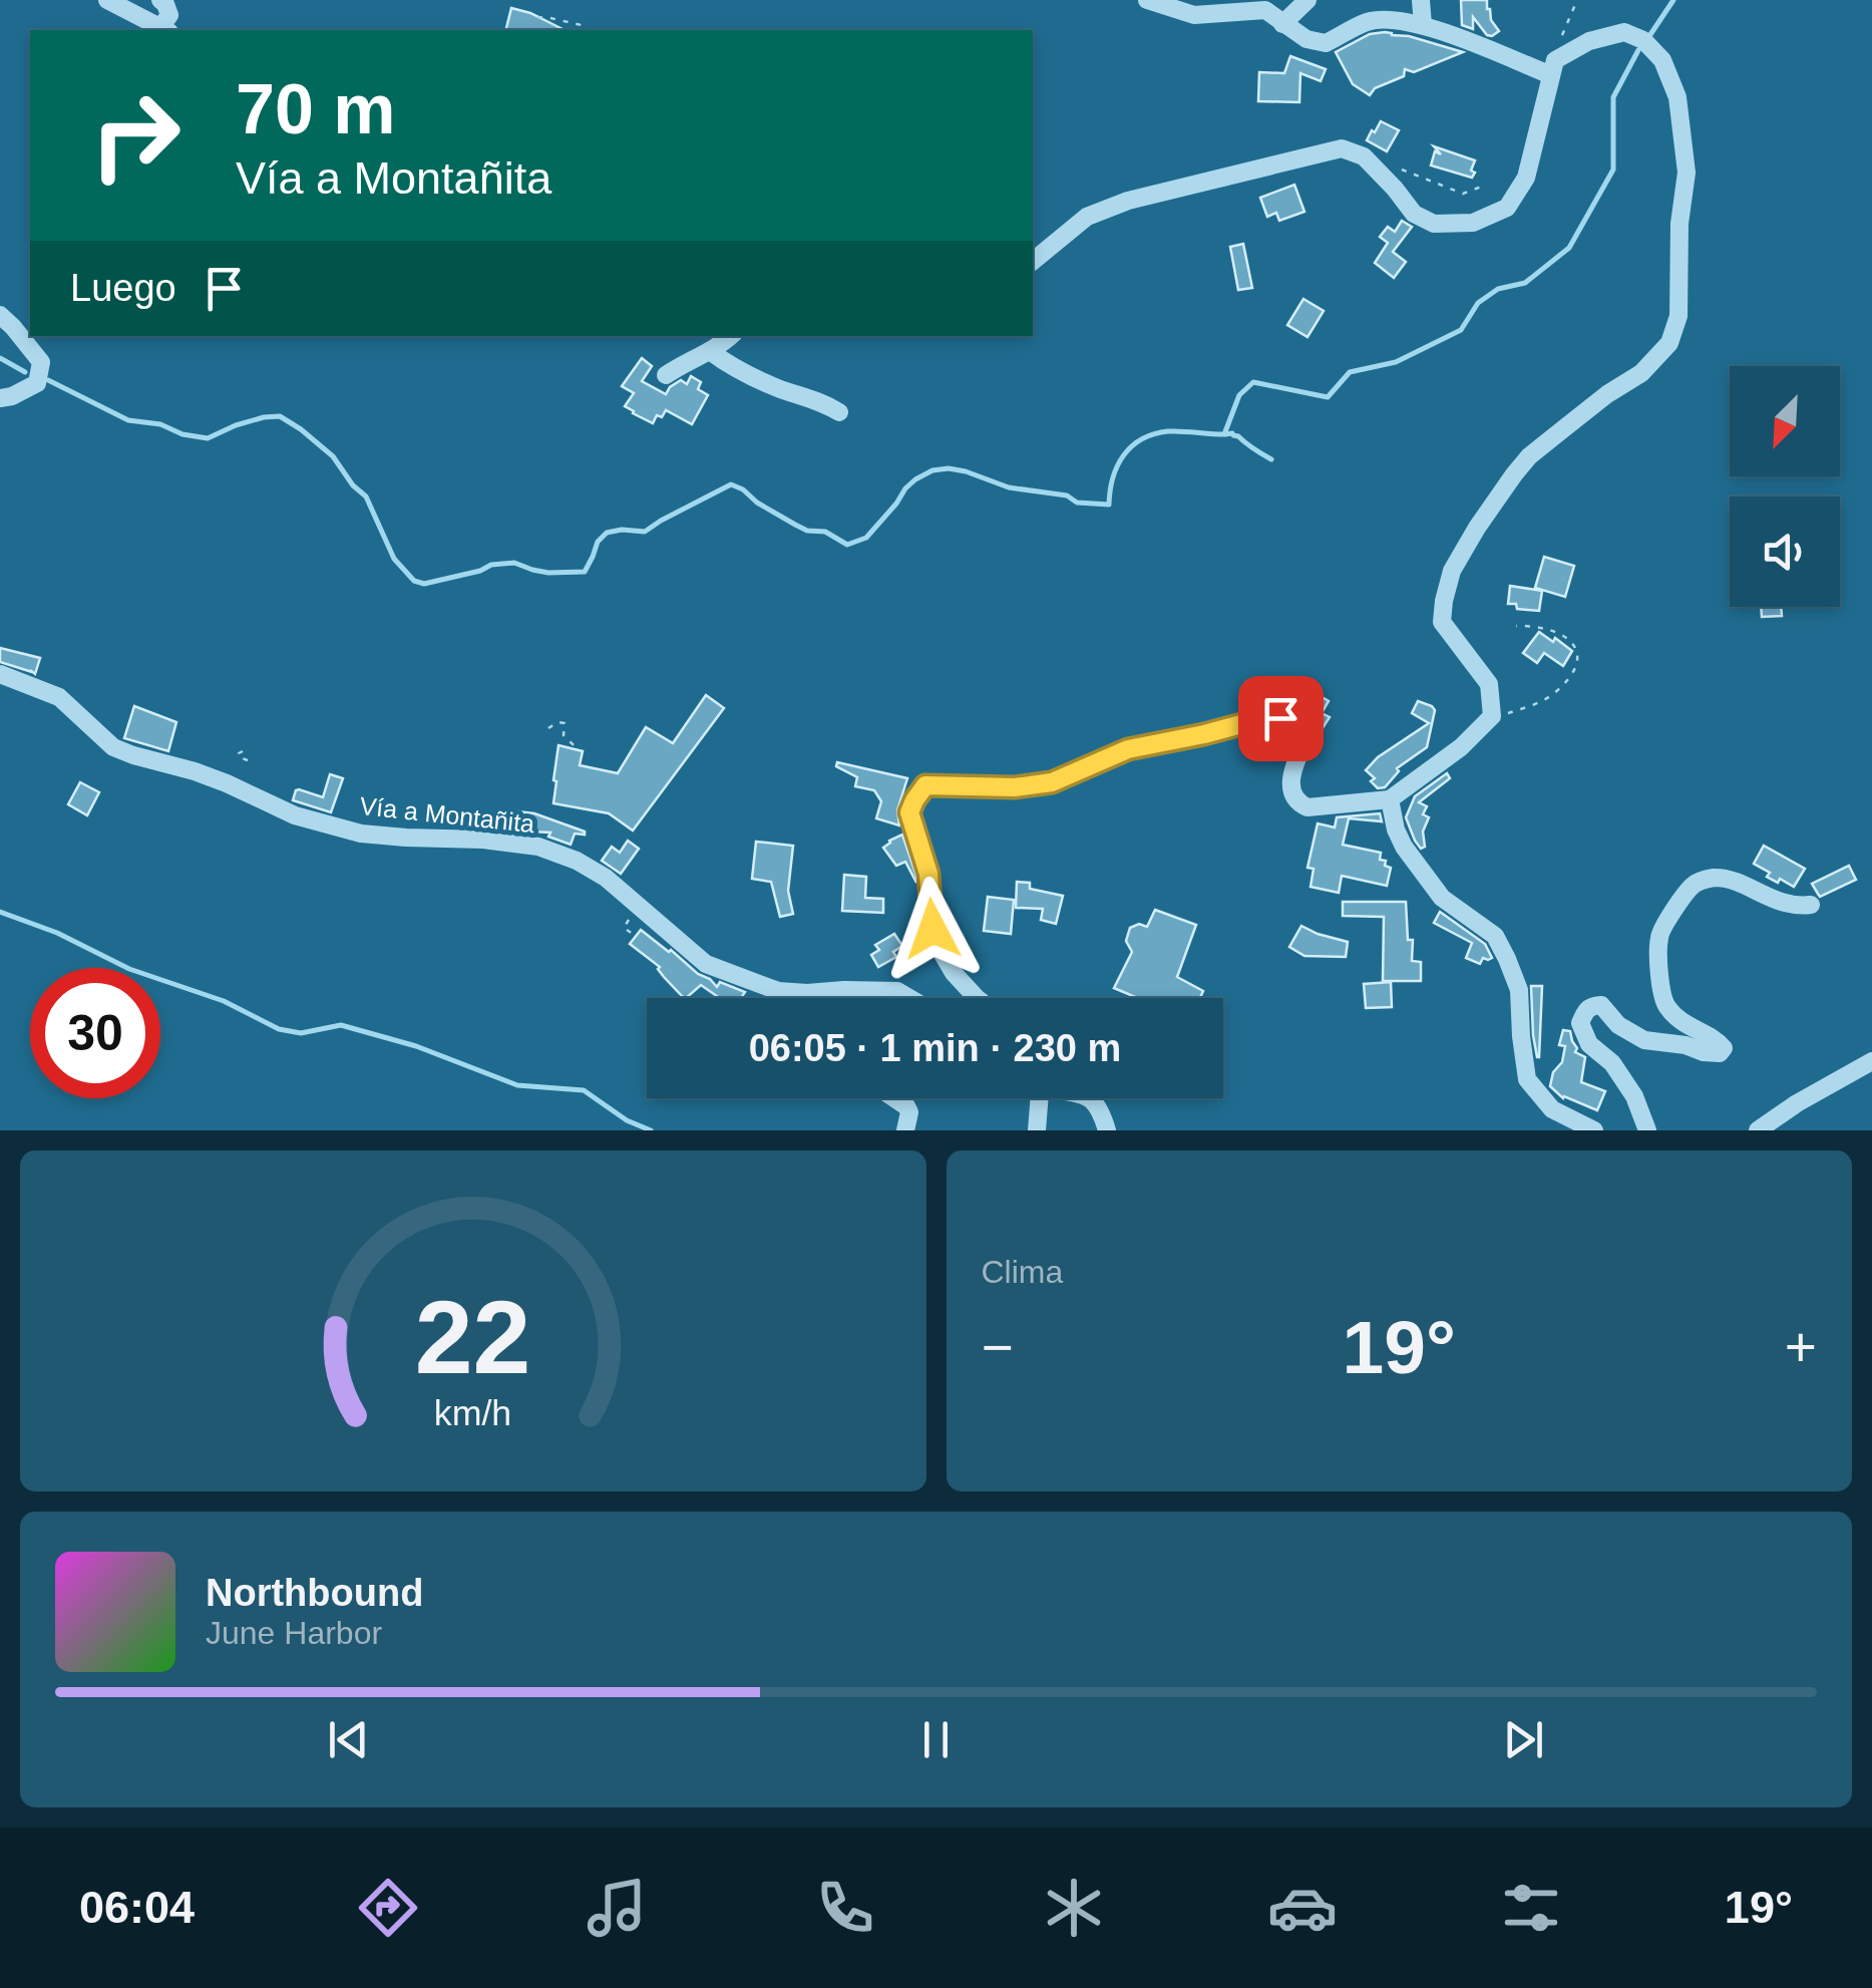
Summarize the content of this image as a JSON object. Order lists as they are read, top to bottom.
{
  "streets": {
    "street": ["Vía a Montañita"]
  },
  "north": "bottom left",
  "page": {
    "turn": ["70 m", "Vía a Montañita"],
    "then": "Luego",
    "limit": "30",
    "trip": "06:05 · 1 min · 230 m",
    "tile": "Clima",
    "heat": ["−", "19°", "+"],
    "song": ["Northbound", "June Harbor"],
    "tabs": ["06:04", "19°"],
    "gauge": ["22", "km/h"]
  }
}
